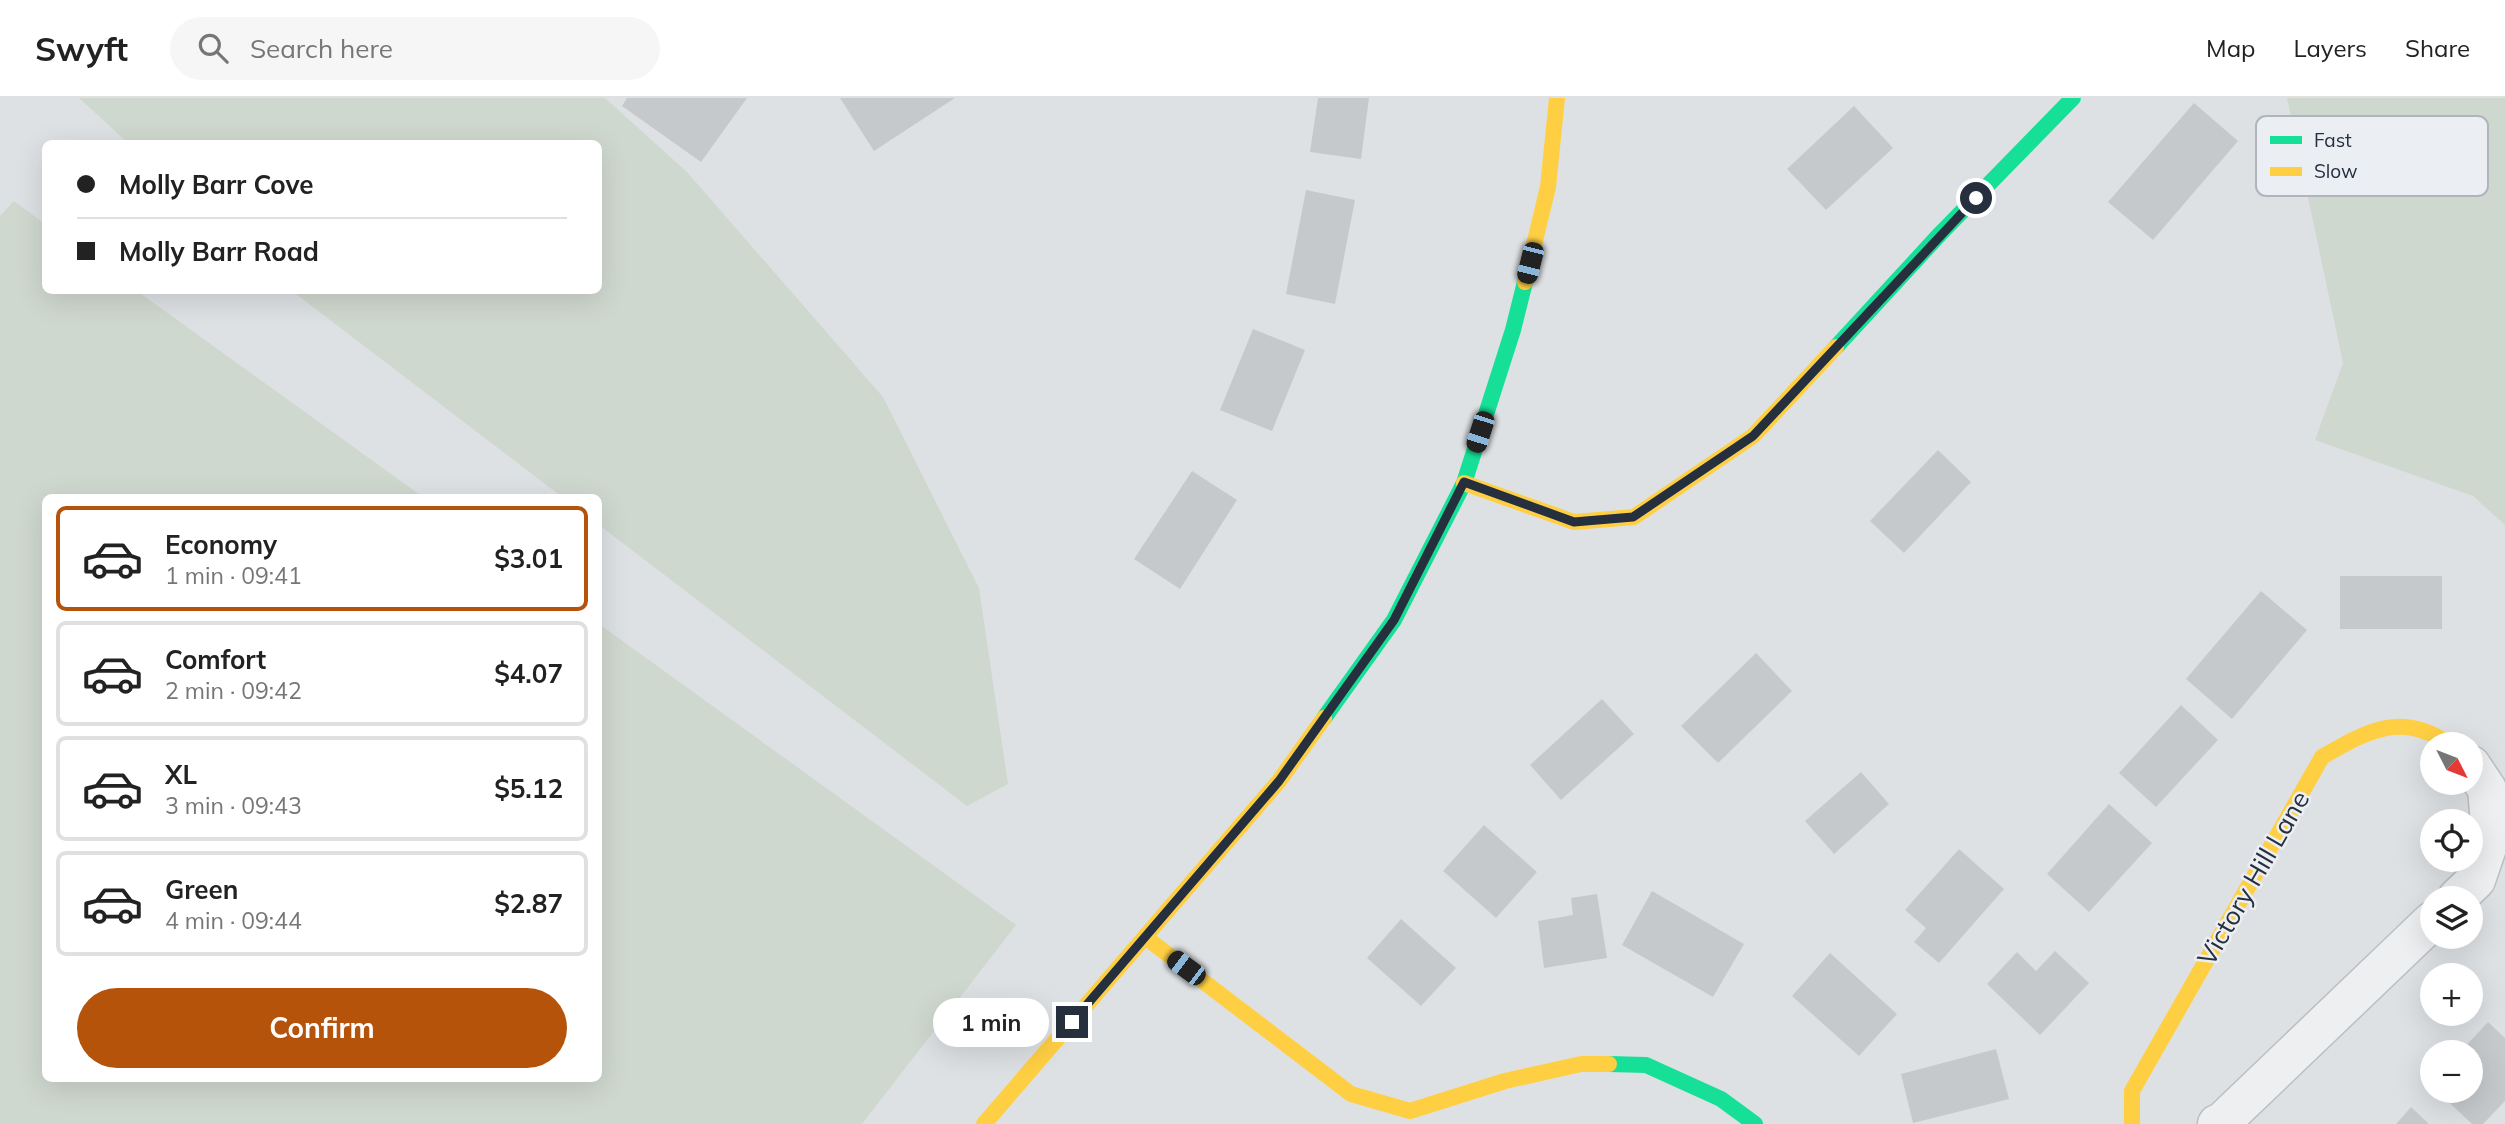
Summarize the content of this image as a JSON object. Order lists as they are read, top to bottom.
{
  "streets": {
    "street": ["Victory Hill Lane"]
  },
  "legend": ["Fast", "Slow"],
  "north": "bottom right",
  "page": {
    "header": "Swyft",
    "search": "Search here",
    "nav": ["Map", "Layers", "Share"],
    "banner": ["Molly Barr Cove", "Molly Barr Road"],
    "list": [
      {
        "name": "Economy",
        "note": "1 min · 09:41",
        "value": "$3.01"
      },
      {
        "name": "Comfort",
        "note": "2 min · 09:42",
        "value": "$4.07"
      },
      {
        "name": "XL",
        "note": "3 min · 09:43",
        "value": "$5.12"
      },
      {
        "name": "Green",
        "note": "4 min · 09:44",
        "value": "$2.87"
      }
    ],
    "map_buttons": ["+", "−"],
    "buttons": "Confirm",
    "bubble": "1 min"
  }
}
